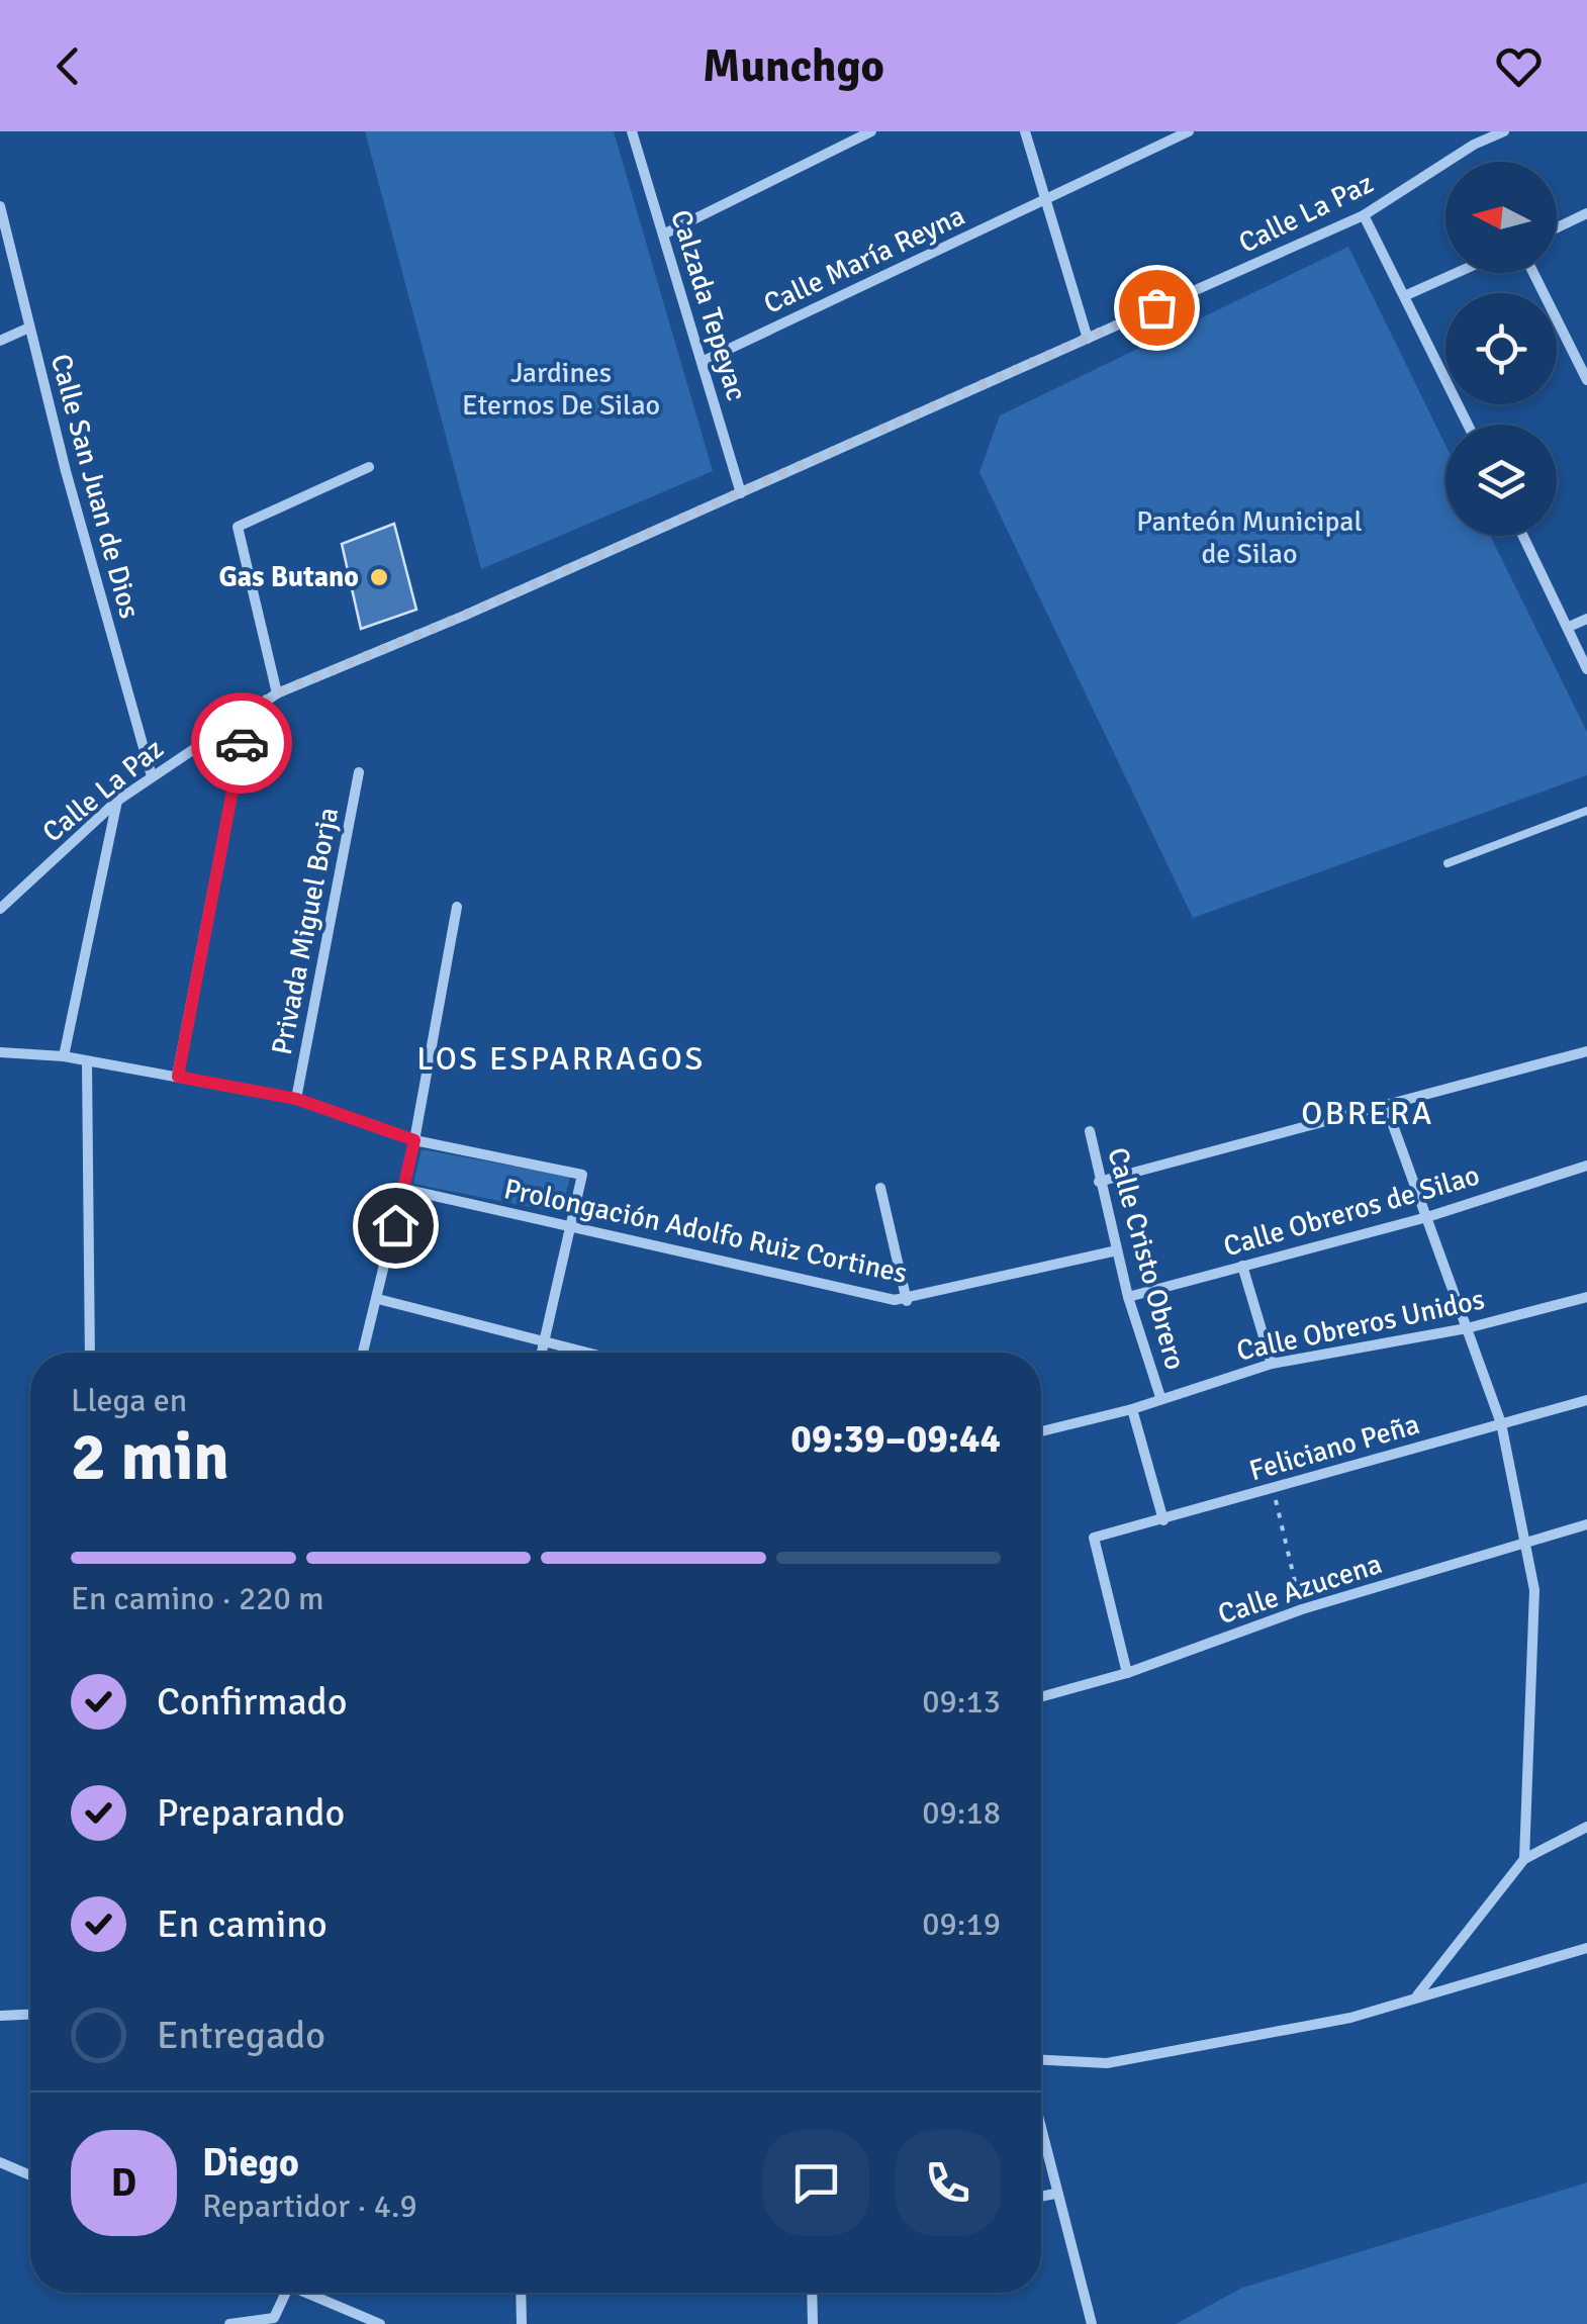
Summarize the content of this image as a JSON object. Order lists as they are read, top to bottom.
{
  "streets": {
    "street": [
      "Calle La Paz",
      "Calle María Reyna",
      "Calzada Tepeyac",
      "Calle San Juan de Dios",
      "Privada Miguel Borja",
      "Calle Obreros de Silao",
      "Prolongación Adolfo Ruiz Cortines",
      "Calle Cristo Obrero",
      "Calle Obreros Unidos",
      "Feliciano Peña",
      "Calle Azucena"
    ]
  },
  "crossings": [
    ["Calle La Paz", "Calzada Tepeyac"],
    ["Calle La Paz", "Calle San Juan de Dios"],
    ["Calle María Reyna", "Calzada Tepeyac"],
    ["Calle Obreros de Silao", "Calle Cristo Obrero"],
    ["Prolongación Adolfo Ruiz Cortines", "Calle Cristo Obrero"],
    ["Calle Cristo Obrero", "Calle Obreros Unidos"],
    ["Feliciano Peña", "Calle Azucena"]
  ],
  "districts": ["LOS ESPARRAGOS", "OBRERA"],
  "parks": ["Jardines Eternos De Silao", "Panteón Municipal de Silao"],
  "places": ["Gas Butano"],
  "north": "left",
  "page": {
    "header": "Munchgo",
    "heading": ["2 min", "Llega en", "09:39–09:44"],
    "panel": ["Diego", "Repartidor · 4.9"],
    "bar": "En camino · 220 m",
    "list": [
      ["Confirmado", "09:13"],
      ["Preparando", "09:18"],
      ["En camino", "09:19"],
      "Entregado"
    ],
    "round": "D"
  }
}
